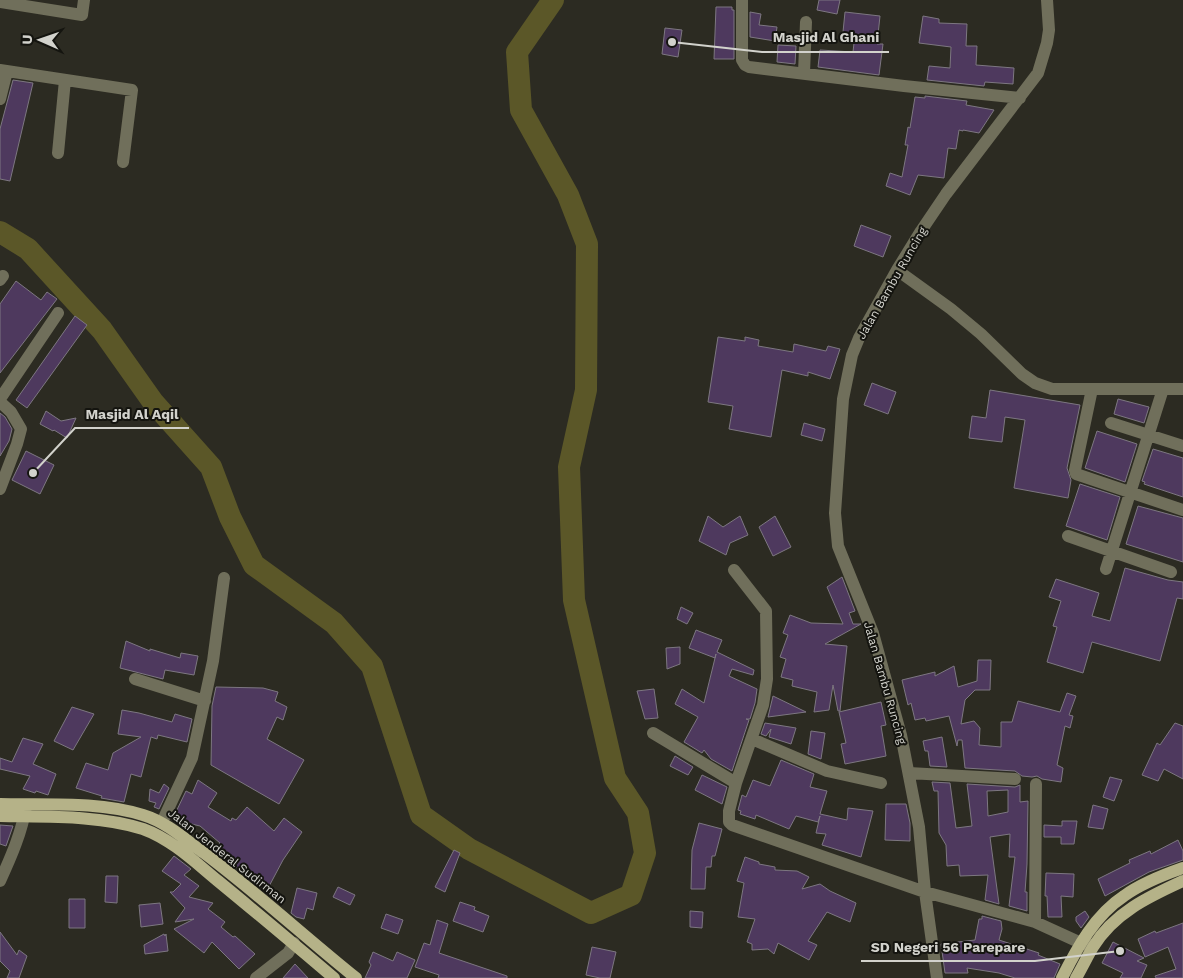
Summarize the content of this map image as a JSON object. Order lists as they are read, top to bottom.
{
  "streets": {
    "main road": ["Jalan Jenderal Sudirman"],
    "street": ["Jalan Bambu Runcing"]
  },
  "places": ["Masjid Al Ghani", "Masjid Al Aqil", "SD Negeri 56 Parepare"],
  "north": "left"
}
